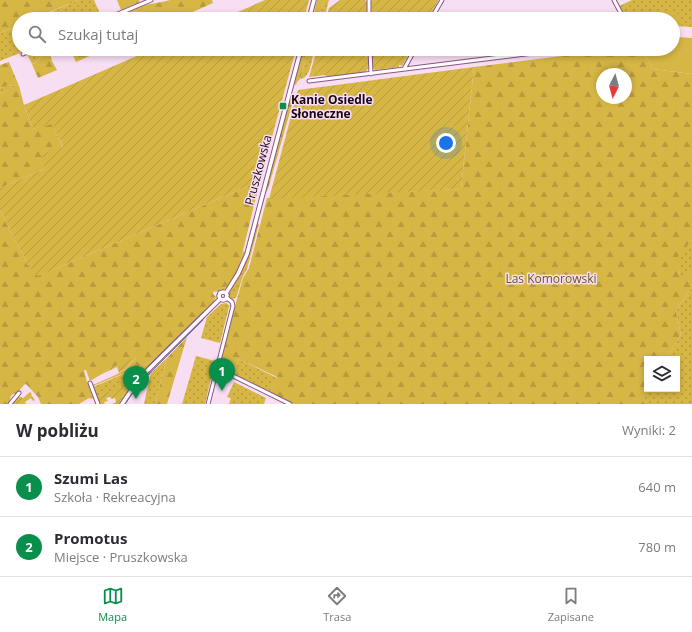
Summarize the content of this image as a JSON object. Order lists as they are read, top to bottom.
{
  "streets": {
    "street": ["Pruszkowska"]
  },
  "parks": ["Las Komorowski"],
  "places": {
    "transit": ["Kanie Osiedle Słoneczne"]
  },
  "north": "bottom",
  "page": {
    "search": "Szukaj tutaj",
    "pins": ["1", "2"],
    "heading": ["W pobliżu", "Wyniki: 2"],
    "list": [
      {
        "mark": "1",
        "name": "Szumi Las",
        "note": "Szkoła · Rekreacyjna",
        "value": "640 m"
      },
      {
        "mark": "2",
        "name": "Promotus",
        "note": "Miejsce · Pruszkowska",
        "value": "780 m"
      }
    ],
    "nav": ["Mapa", "Trasa", "Zapisane"]
  }
}
